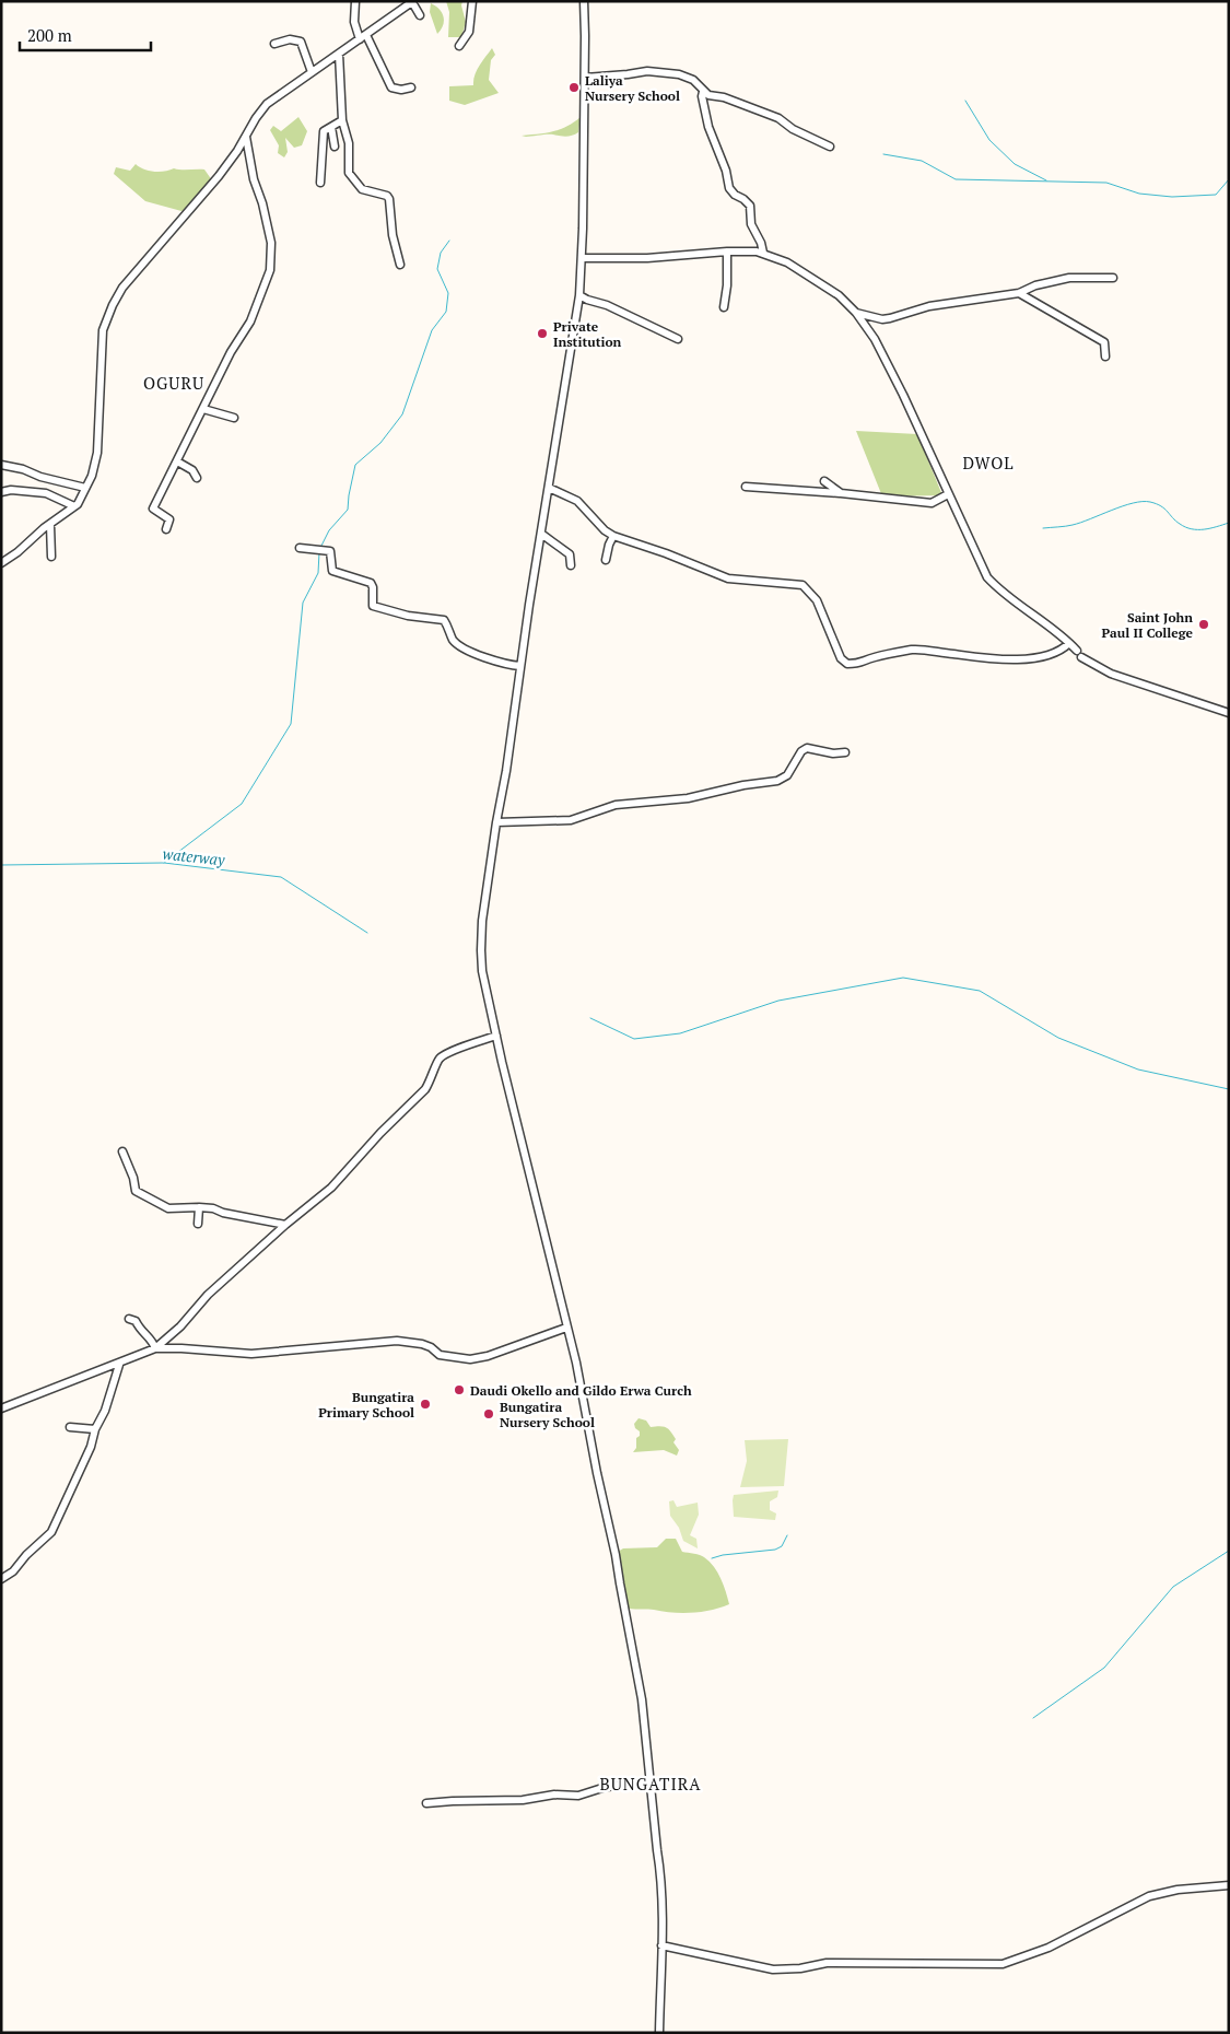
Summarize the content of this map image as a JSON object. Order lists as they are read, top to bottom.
{
  "districts": ["OGURU", "DWOL", "BUNGATIRA"],
  "water": ["waterway"],
  "places": [
    "Laliya Nursery School",
    "Private Institution",
    "Saint John Paul II College",
    "Daudi Okello and Gildo Erwa Curch",
    "Bungatira Primary School",
    "Bungatira Nursery School"
  ],
  "scale_bar": "200 m"
}
